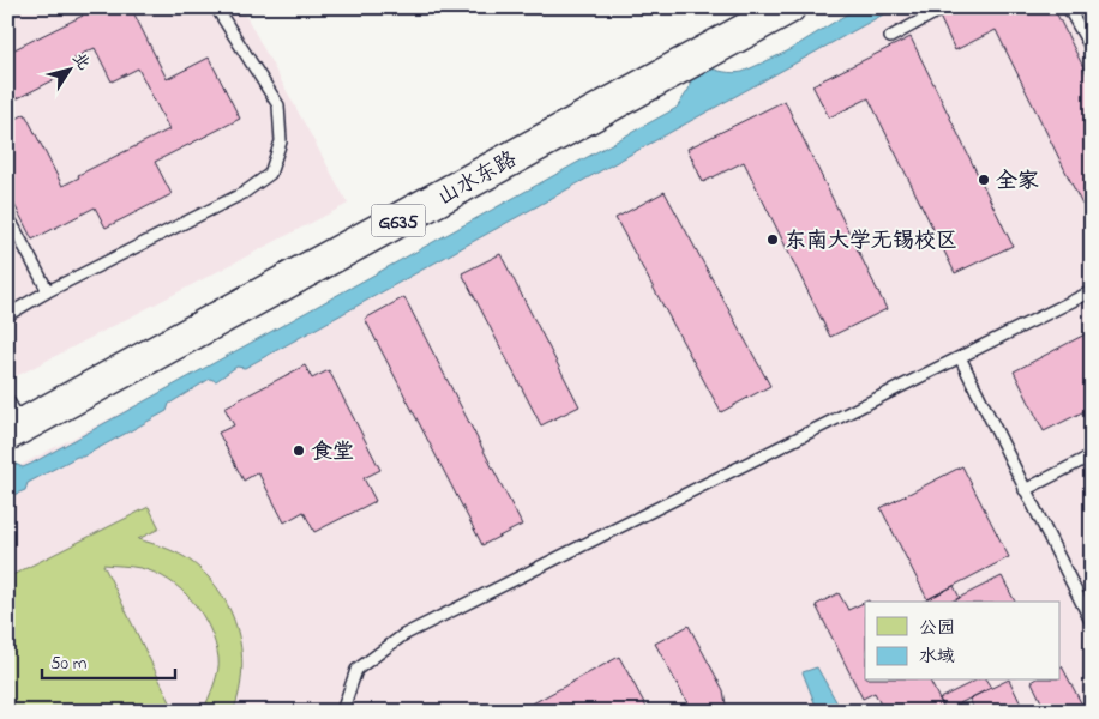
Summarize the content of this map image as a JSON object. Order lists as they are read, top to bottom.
{
  "streets": {
    "highway": ["山水东路", "G635"]
  },
  "places": ["全家", "东南大学无锡校区", "食堂"],
  "legend": ["公园", "水域"],
  "scale_bar": "50 m",
  "north": "top right"
}
